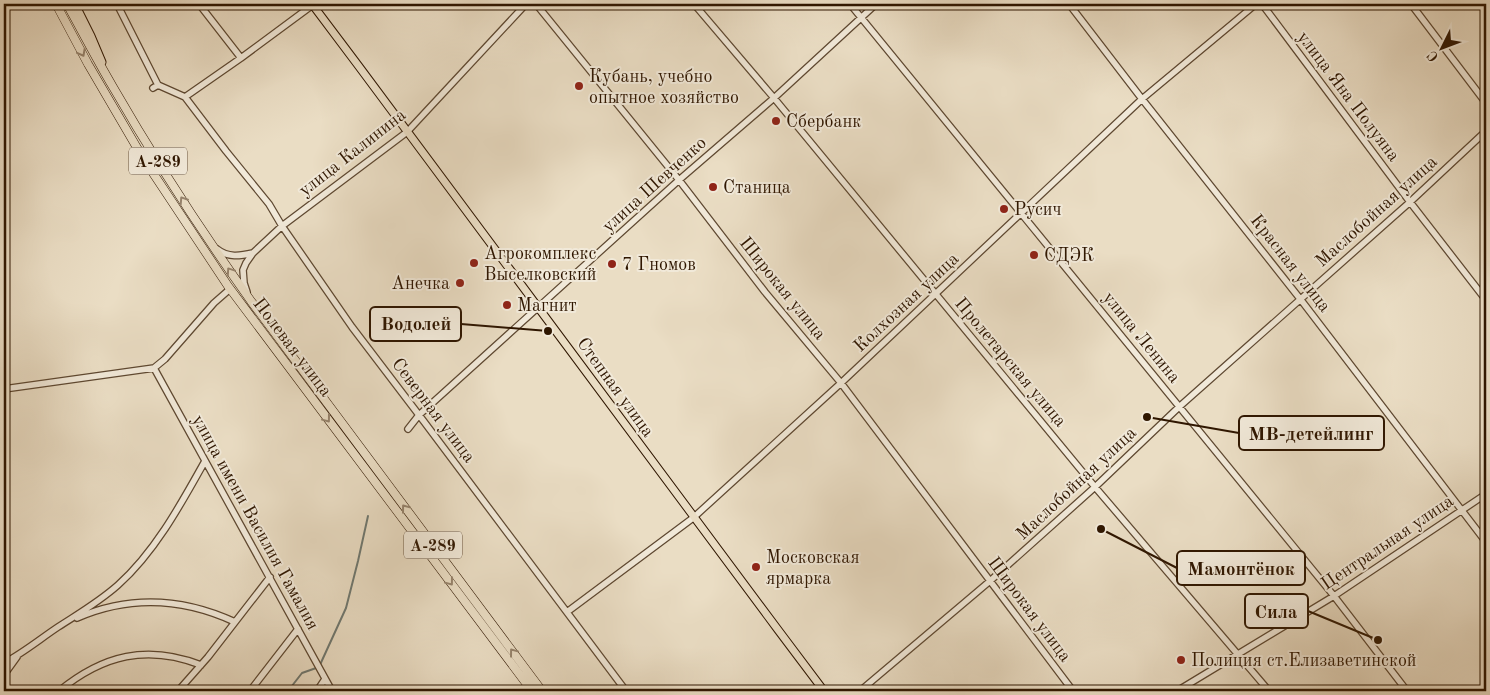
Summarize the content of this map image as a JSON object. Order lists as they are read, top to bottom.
{
  "streets": {
    "highway": ["А-289", "Полевая улица"],
    "main road": ["Степная улица"],
    "street": [
      "улица Яна Полуяна",
      "улица Калинина",
      "улица Шевченко",
      "Маслобойная улица",
      "Красная улица",
      "Широкая улица",
      "Колхозная улица",
      "улица Ленина",
      "Пролетарская улица",
      "Северная улица",
      "улица имени Василия Гамалия",
      "Центральная улица"
    ]
  },
  "crossings": [
    ["улица Яна Полуяна", "Маслобойная улица"],
    ["улица Калинина", "А-289"],
    ["улица Калинина", "Степная улица"],
    ["улица Калинина", "Северная улица"],
    ["А-289", "Полевая улица"],
    ["улица Шевченко", "Широкая улица"],
    ["улица Шевченко", "улица Ленина"],
    ["улица Шевченко", "Пролетарская улица"],
    ["улица Шевченко", "Степная улица"],
    ["улица Шевченко", "Северная улица"],
    ["Маслобойная улица", "Красная улица"],
    ["Маслобойная улица", "Широкая улица"],
    ["Маслобойная улица", "улица Ленина"],
    ["Маслобойная улица", "Пролетарская улица"],
    ["Красная улица", "Колхозная улица"],
    ["Красная улица", "Центральная улица"],
    ["Широкая улица", "Колхозная улица"],
    ["Колхозная улица", "улица Ленина"],
    ["Колхозная улица", "Пролетарская улица"],
    ["Колхозная улица", "Степная улица"],
    ["Колхозная улица", "Северная улица"],
    ["улица Ленина", "Центральная улица"],
    ["Пролетарская улица", "Центральная улица"]
  ],
  "places": [
    "Кубань, учебно опытное хозяйство",
    "Сбербанк",
    "Станица",
    "Русич",
    "СДЭК",
    "Агрокомплекс Выселковский",
    "7 Гномов",
    "Анечка",
    "Магнит",
    "Водолей",
    "MB-детейлинг",
    "Мамонтёнок",
    "Московская ярмарка",
    "Сила",
    "Полиция ст.Елизаветинской"
  ],
  "north": "bottom left"
}
